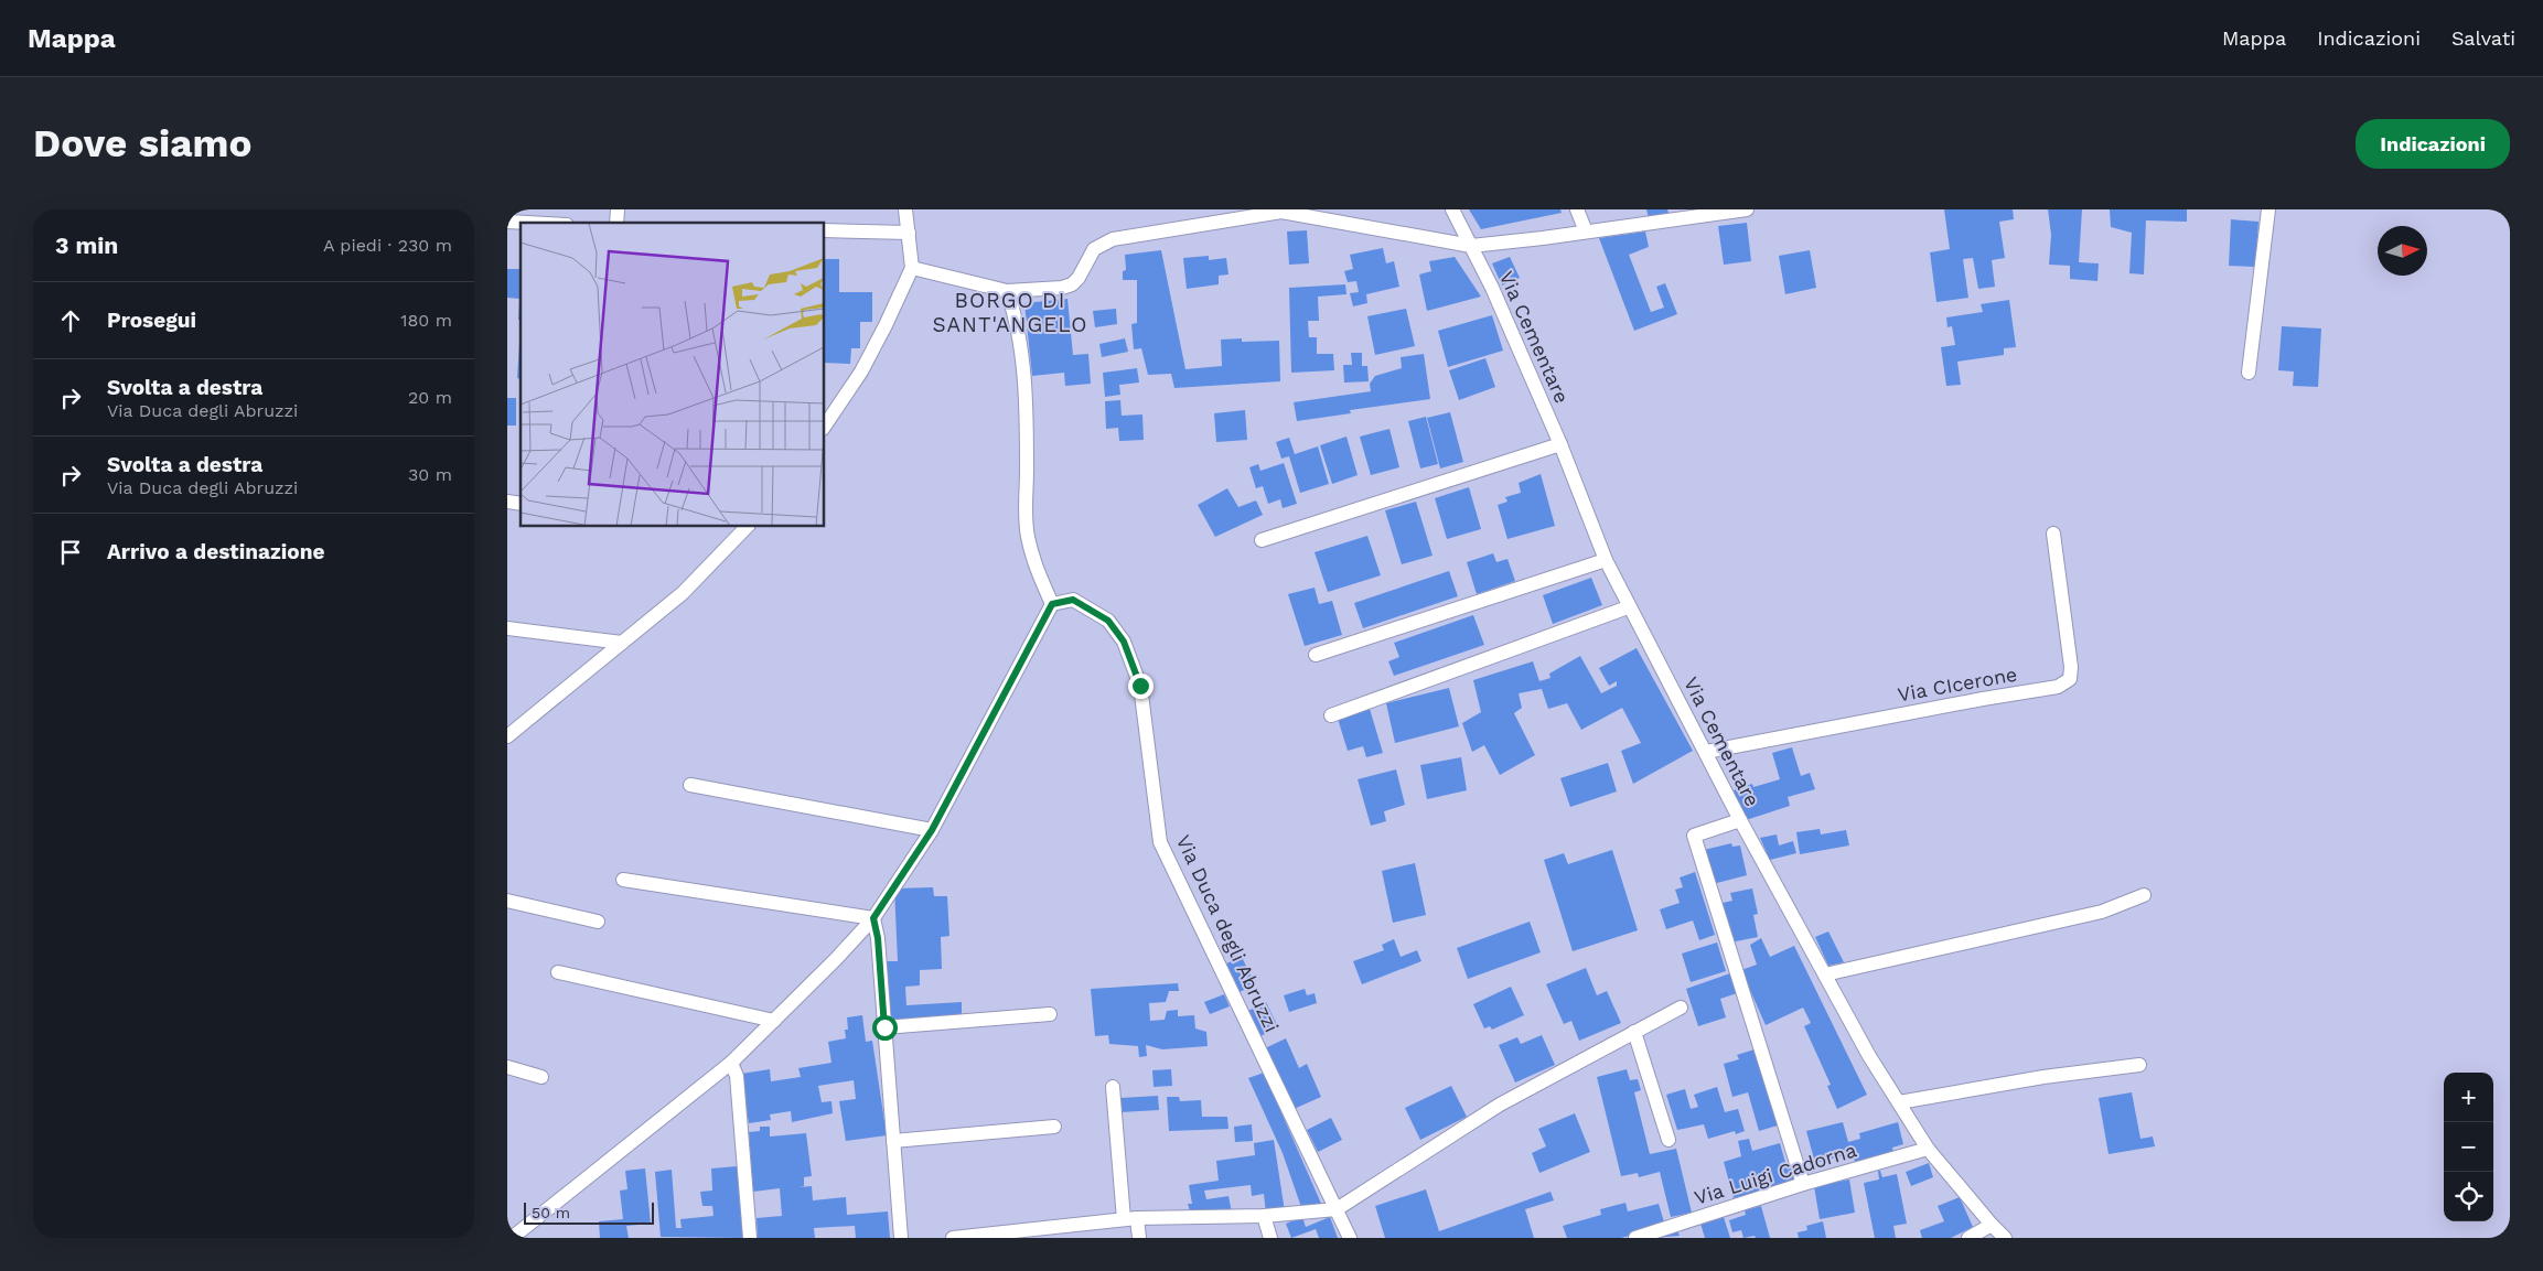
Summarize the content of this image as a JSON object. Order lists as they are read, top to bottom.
{
  "streets": {
    "street": [
      "Via Cementare",
      "Via CIcerone",
      "Via Duca degli Abruzzi",
      "Via Luigi Cadorna"
    ]
  },
  "crossings": [
    ["Via Cementare", "Via CIcerone"],
    ["Via Cementare", "Via Luigi Cadorna"]
  ],
  "districts": ["BORGO DI SANT'ANGELO"],
  "scale_bar": "50 m",
  "north": "right",
  "page": {
    "header": "Mappa",
    "nav": ["Mappa", "Indicazioni", "Salvati"],
    "buttons": "Indicazioni",
    "title": "Dove siamo",
    "heading": ["3 min", "A piedi · 230 m"],
    "list": [
      ["Prosegui", "180 m"],
      ["Svolta a destra", "Via Duca degli Abruzzi", "20 m"],
      ["Svolta a destra", "Via Duca degli Abruzzi", "30 m"],
      "Arrivo a destinazione"
    ],
    "map_buttons": ["+", "−"],
    "scale": "50 m"
  }
}
